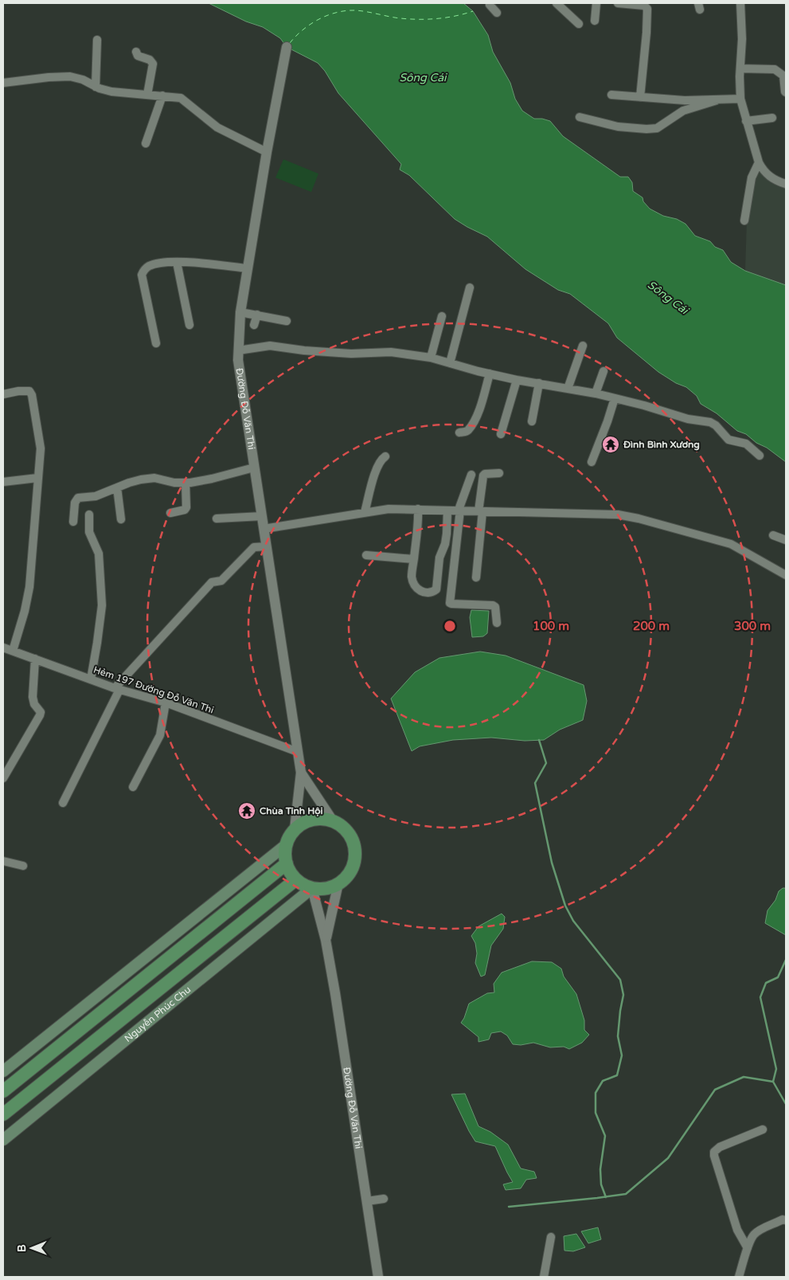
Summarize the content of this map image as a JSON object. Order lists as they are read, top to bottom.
{
  "streets": {
    "main road": ["Nguyễn Phúc Chu"],
    "street": ["Đường Đỗ Văn Thi", "Hẻm 197 Đường Đỗ Văn Thi"]
  },
  "crossings": [
    ["Đường Đỗ Văn Thi", "Hẻm 197 Đường Đỗ Văn Thi"],
    ["Đường Đỗ Văn Thi", "Nguyễn Phúc Chu"]
  ],
  "water": ["Sông Cái"],
  "places": {
    "temple": ["Đình Bình Xương", "Chùa Tỉnh Hội"]
  },
  "north": "left",
  "rings": ["100 m", "200 m", "300 m"]
}
